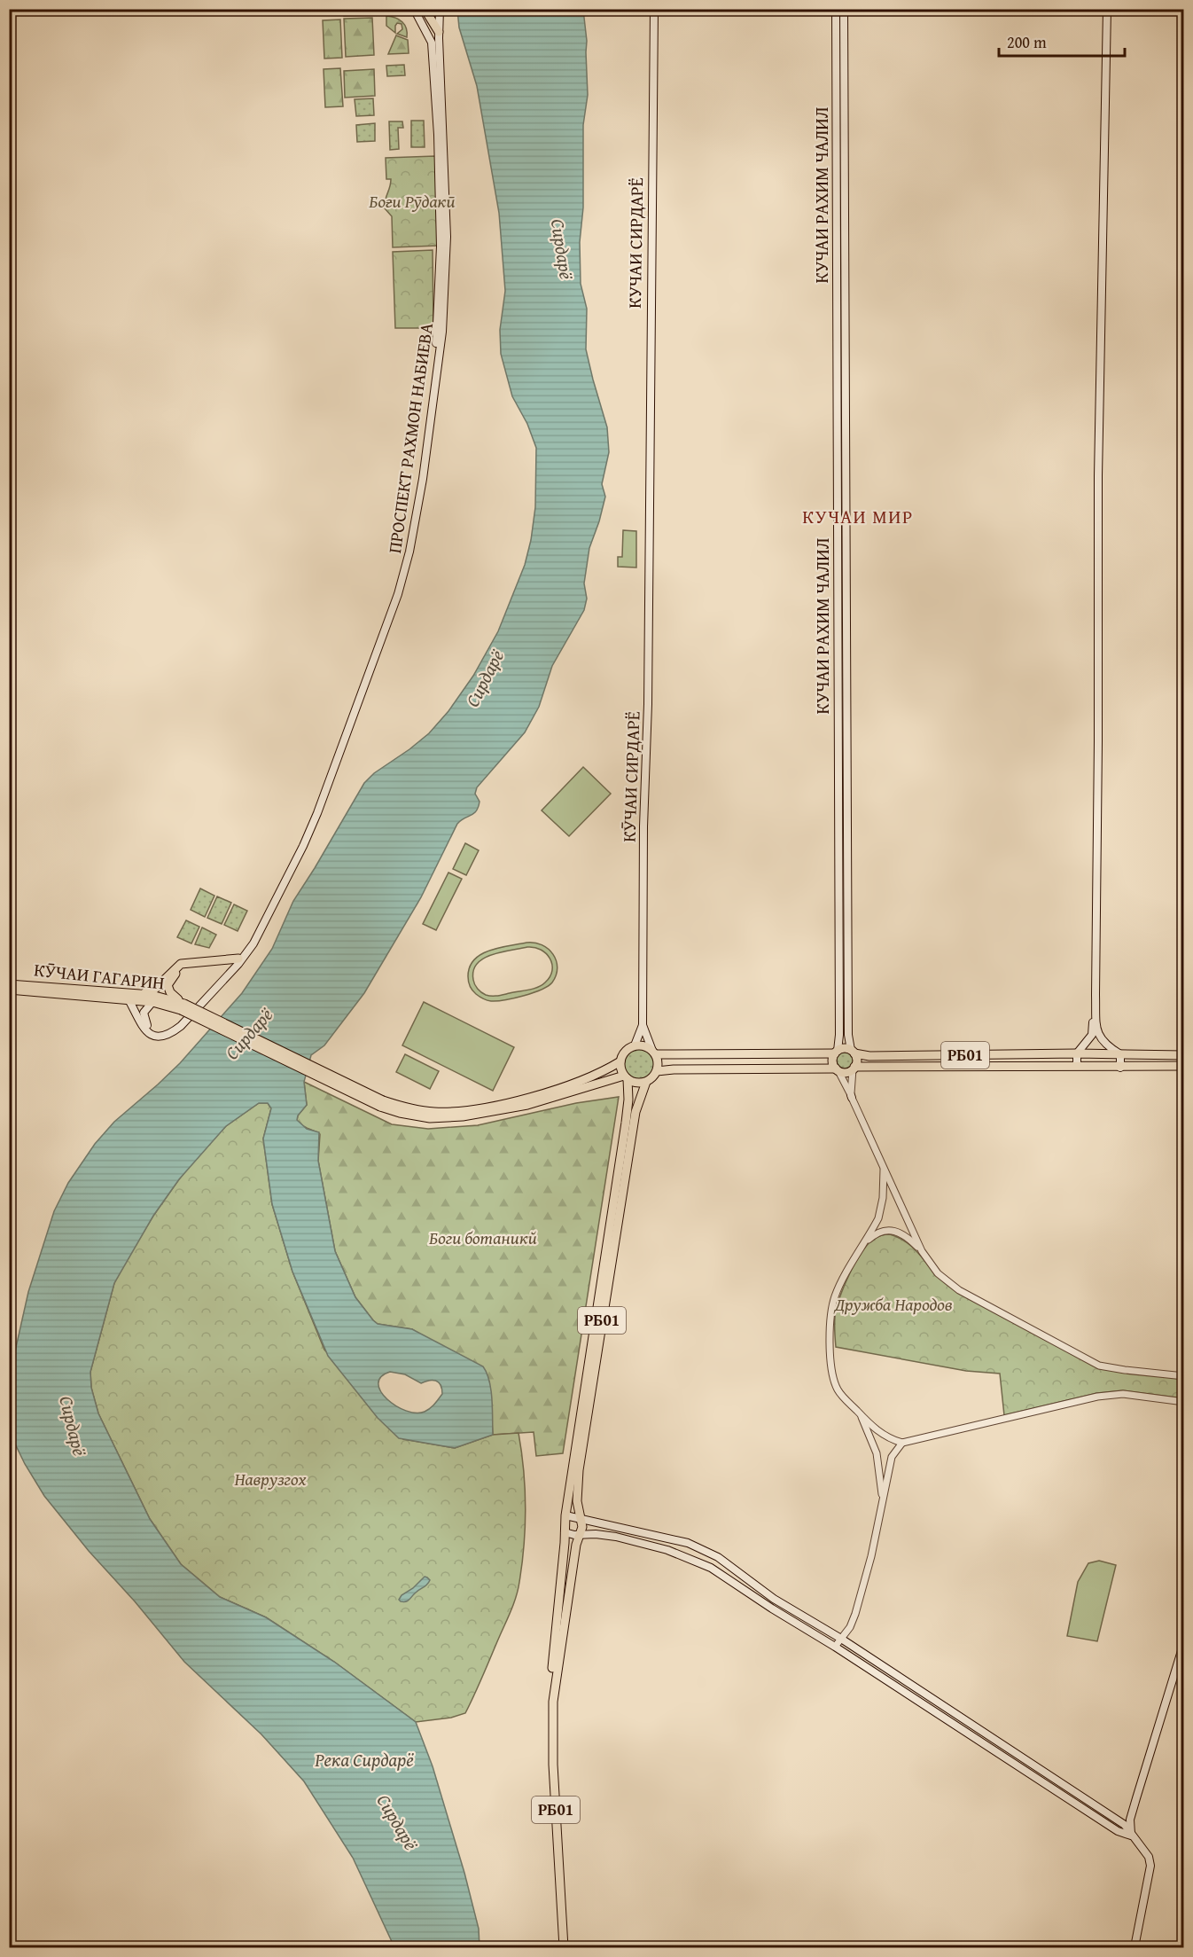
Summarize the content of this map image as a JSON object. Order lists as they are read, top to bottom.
{
  "streets": {
    "main road": [
      "КУЧАИ РАХИМ ЧАЛИЛ",
      "КУЧАИ СИРДАРЁ",
      "ПРОСПЕКТ РАХМОН НАБИЕВА",
      "КӮЧАИ СИРДАРЁ",
      "КӮЧАИ ГАГАРИН",
      "РБ01"
    ]
  },
  "crossings": [
    ["КУЧАИ РАХИМ ЧАЛИЛ", "РБ01"],
    ["КУЧАИ СИРДАРЁ", "КӮЧАИ СИРДАРЁ"]
  ],
  "districts": ["КУЧАИ МИР"],
  "water": ["Сирдарё", "Река Сирдарё"],
  "parks": [
    "Боғи Рӯдакӣ",
    "Боги ботаникй",
    "Дружба Народов",
    "Наврузгох"
  ],
  "scale_bar": "200 m"
}
